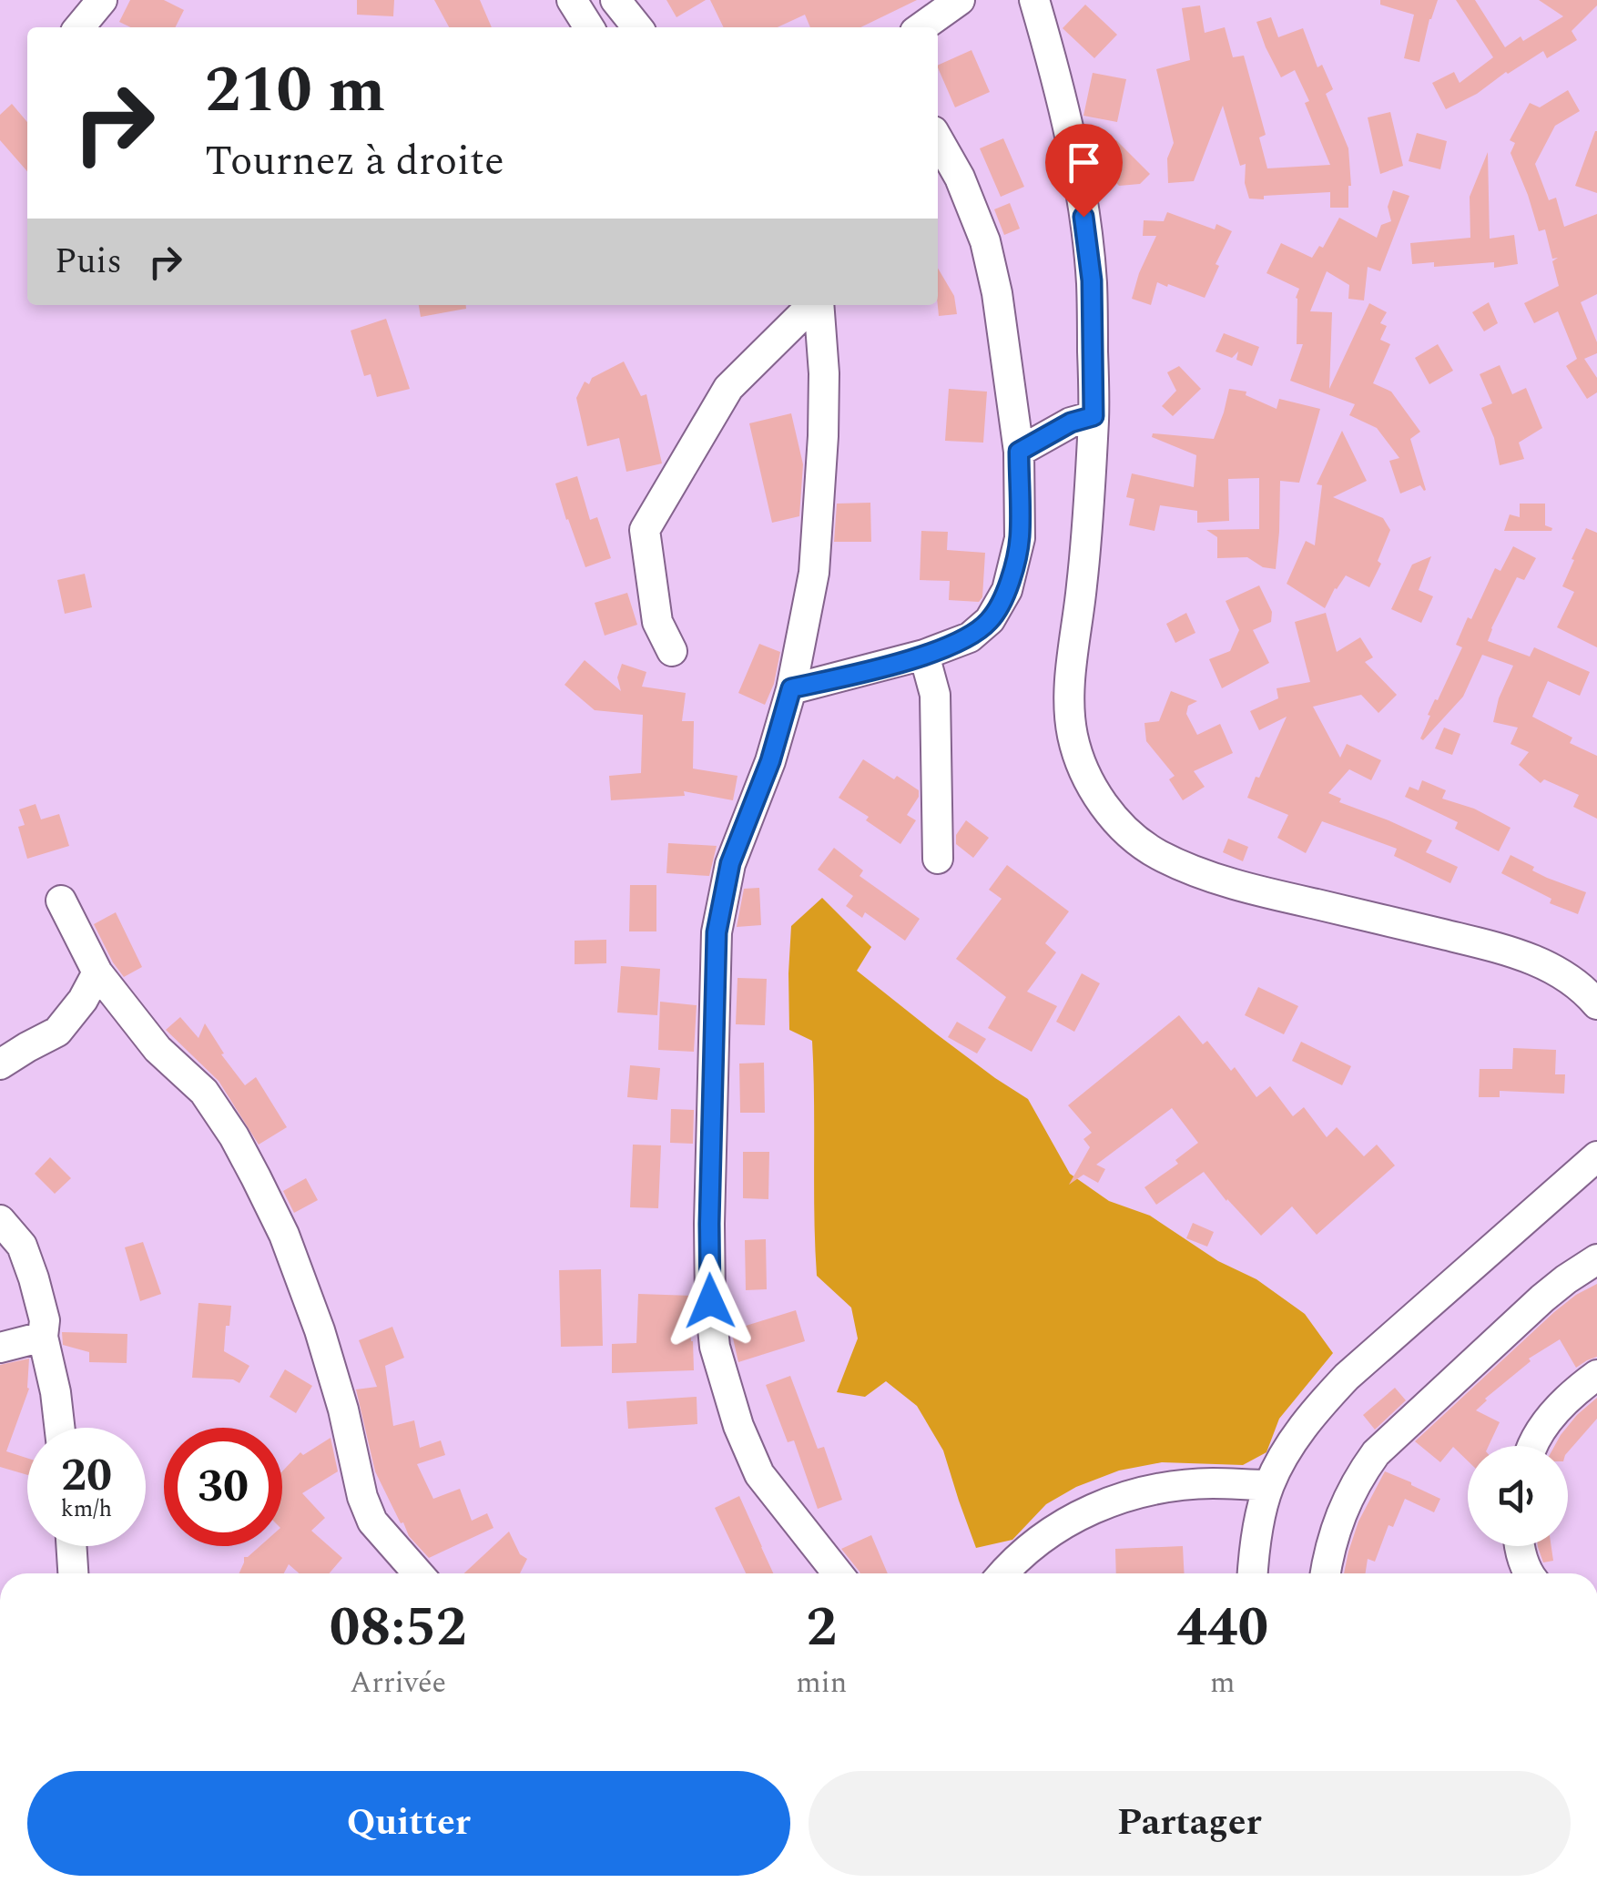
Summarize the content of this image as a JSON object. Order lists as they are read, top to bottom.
{
  "page": {
    "turn": ["210 m", "Tournez à droite"],
    "then": "Puis",
    "speed": "20 km/h",
    "limit": "30",
    "eta": [
      "08:52",
      "Arrivée",
      "2",
      "min",
      "440",
      "m"
    ],
    "buttons": ["Quitter", "Partager"]
  }
}
